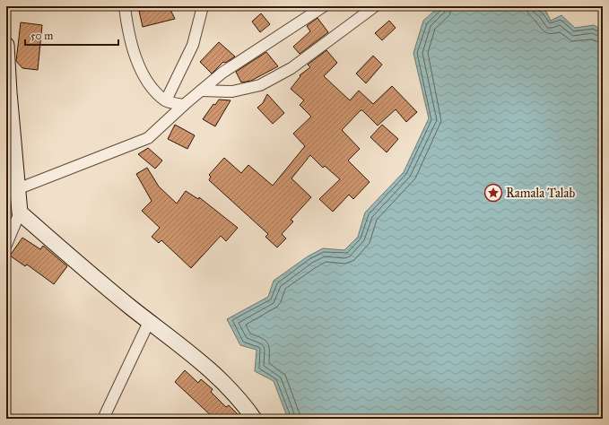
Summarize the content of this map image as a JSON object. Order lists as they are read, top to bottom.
{
  "places": {
    "place": ["Ramala Talab"]
  },
  "scale_bar": "50 m"
}
